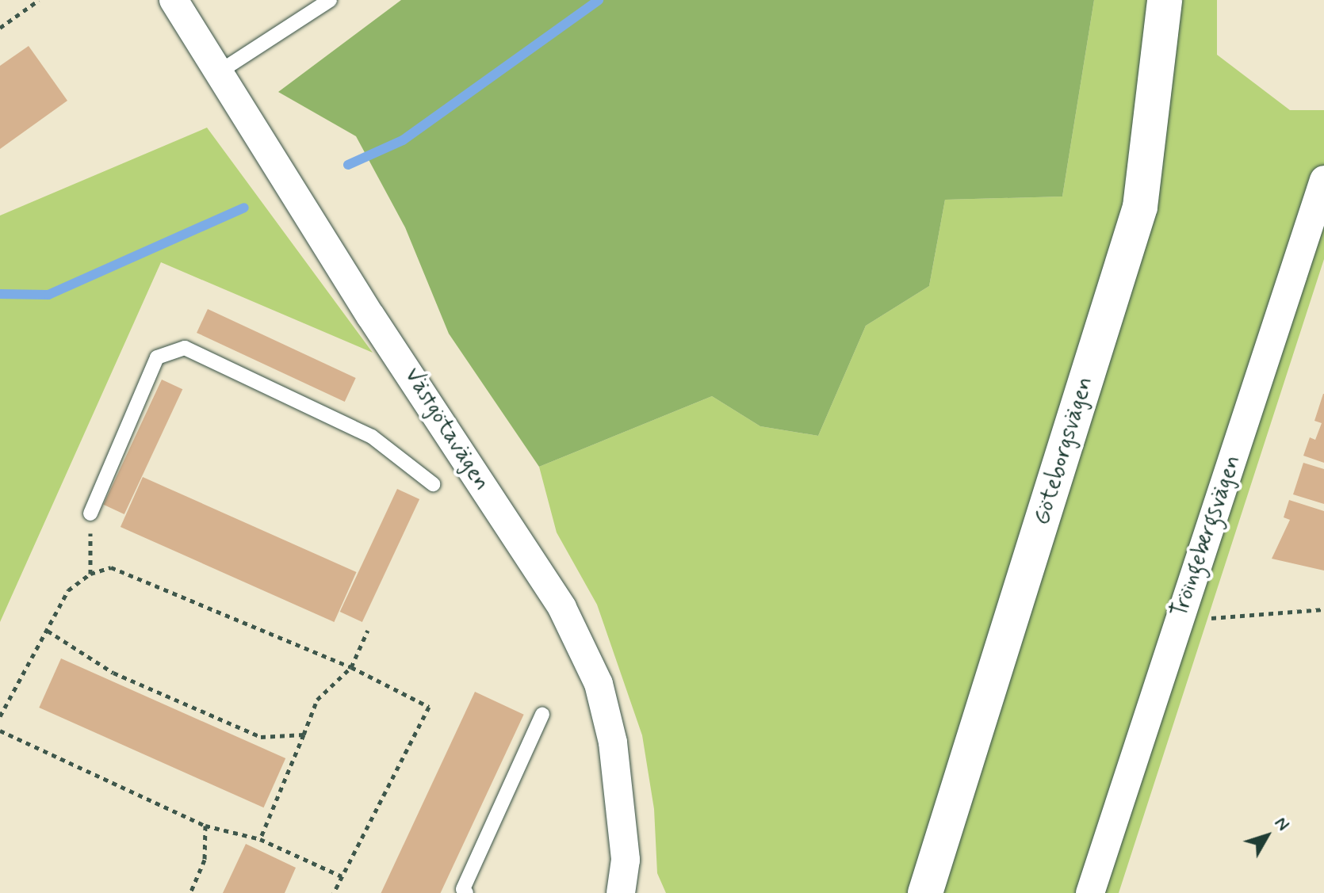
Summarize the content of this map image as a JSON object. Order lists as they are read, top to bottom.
{
  "streets": {
    "main road": ["Göteborgsvägen"],
    "street": ["Västgötavägen", "Tröingebergsvägen"]
  },
  "north": "top right"
}
